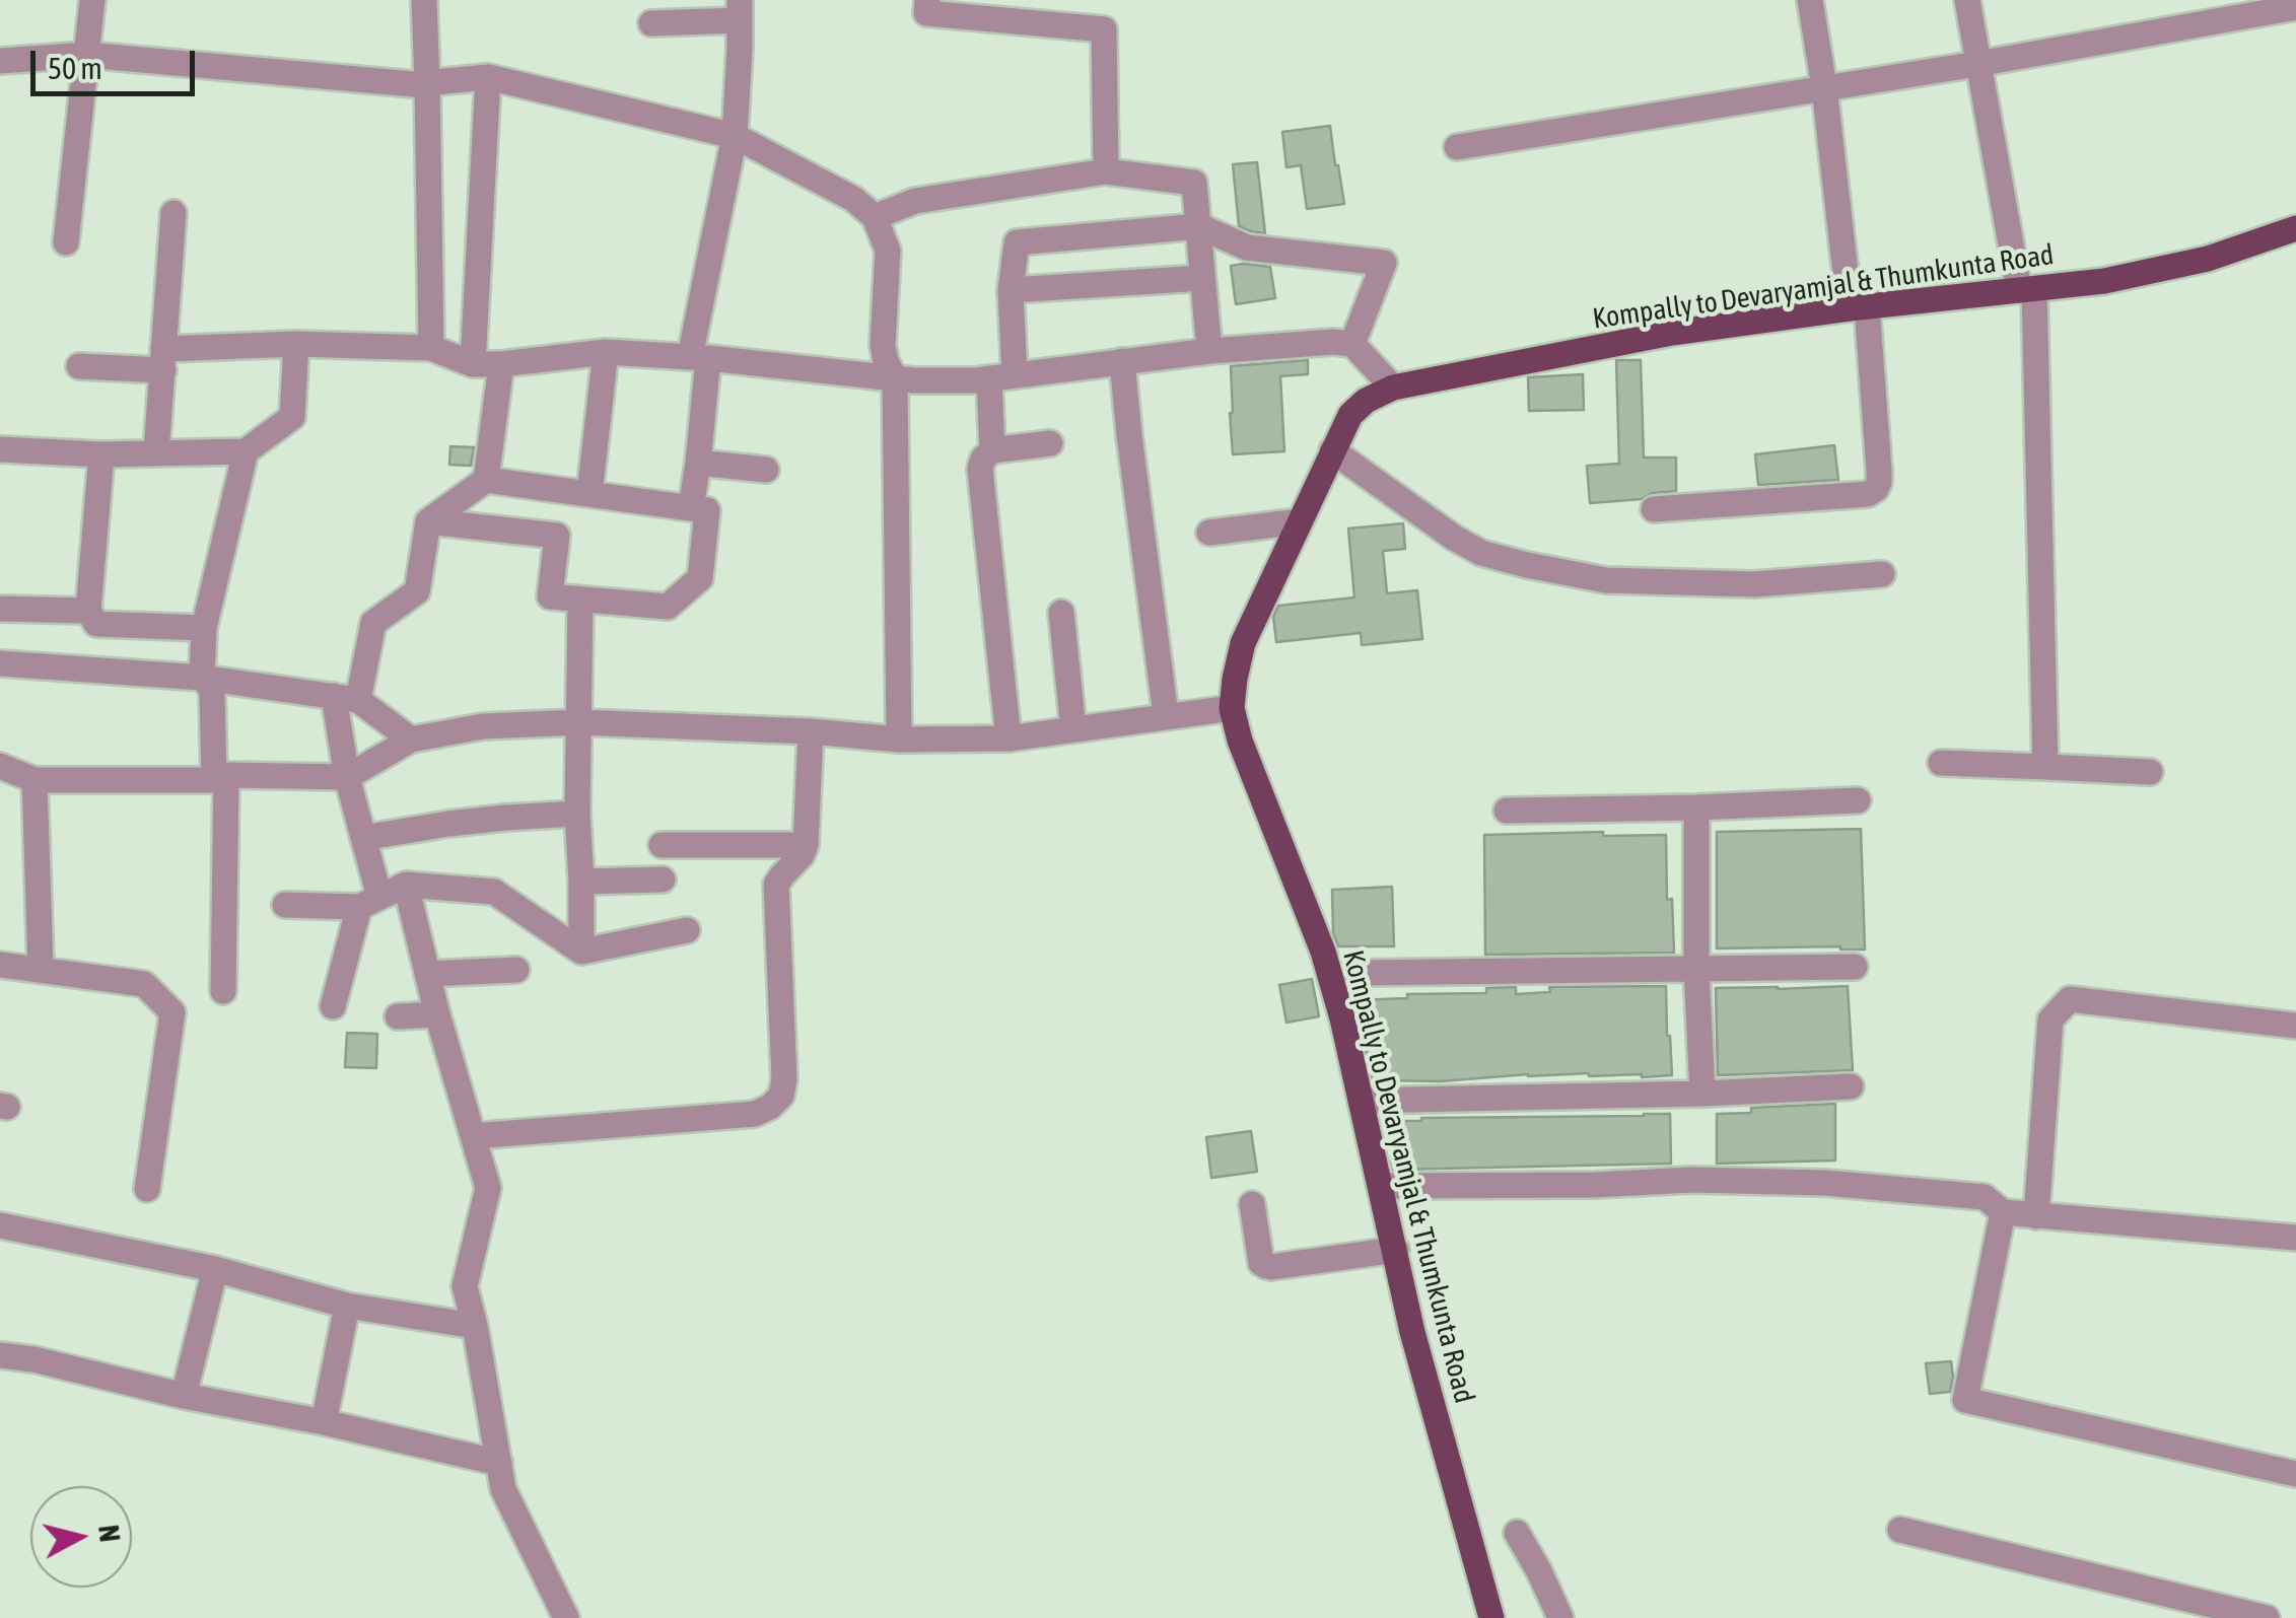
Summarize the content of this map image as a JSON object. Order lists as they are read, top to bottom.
{
  "streets": {
    "main road": ["Kompally to Devaryamjal & Thumkunta Road"]
  },
  "scale_bar": "50 m",
  "north": "right"
}
